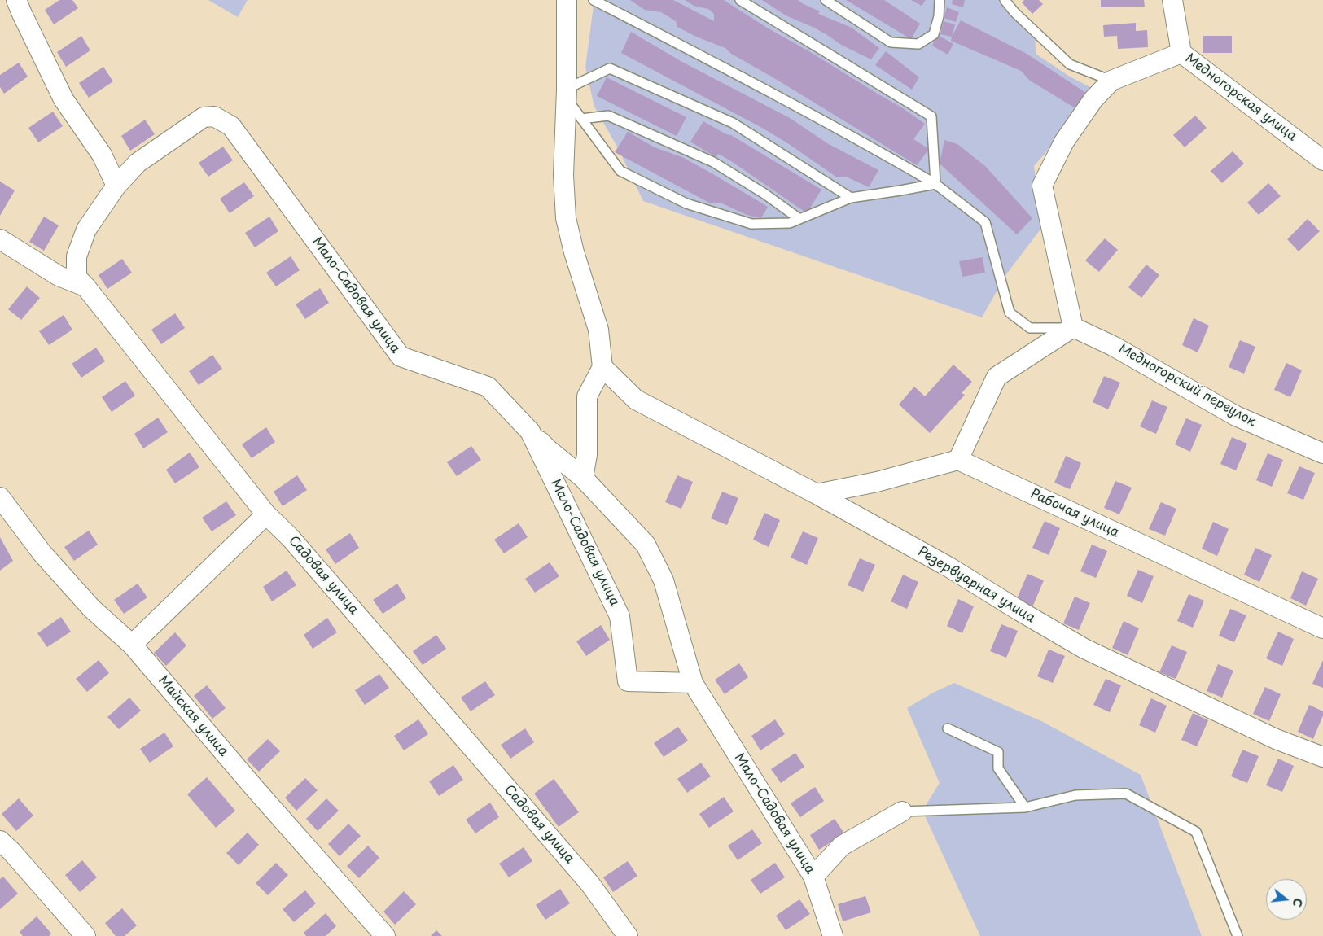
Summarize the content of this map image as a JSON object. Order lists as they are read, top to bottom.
{
  "streets": {
    "street": [
      "Медногорская улица",
      "Мало-Садовая улица",
      "Медногорский переулок",
      "Рабочая улица",
      "Садовая улица",
      "Резервуарная улица",
      "Майская улица"
    ]
  },
  "crossings": [
    ["Мало-Садовая улица", "Садовая улица"]
  ],
  "north": "right"
}
